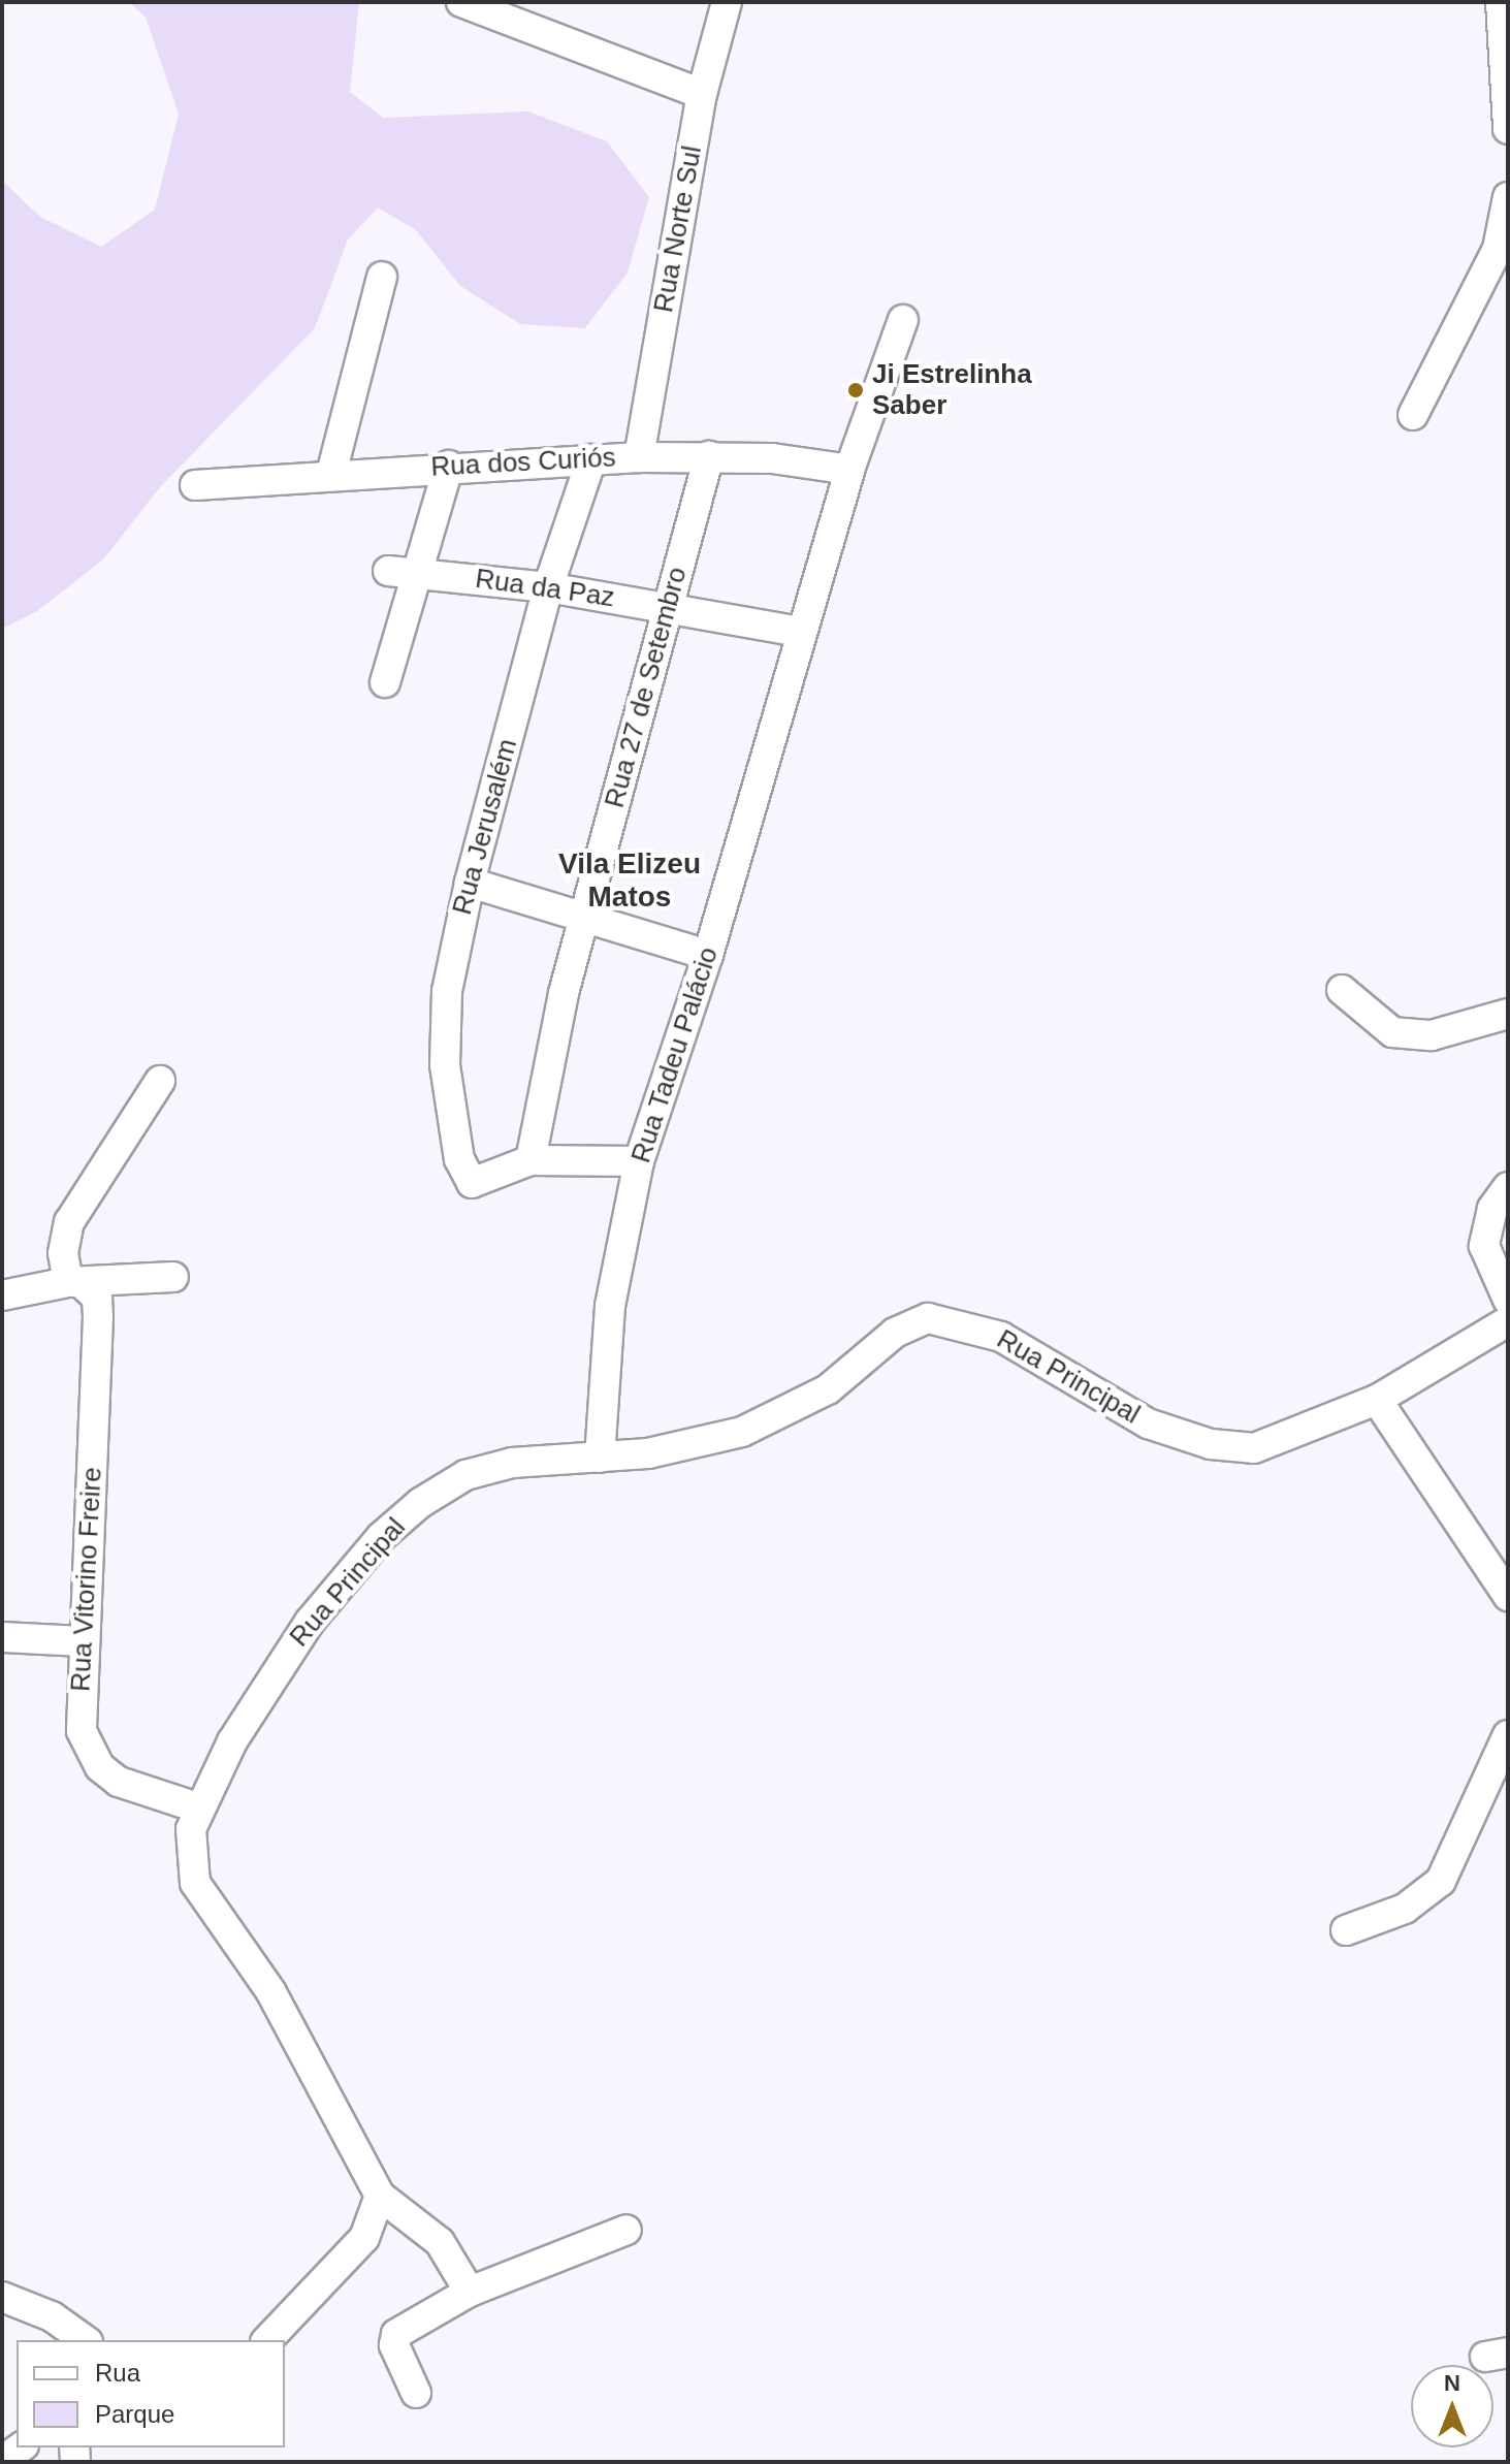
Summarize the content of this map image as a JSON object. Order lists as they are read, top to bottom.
{
  "streets": {
    "street": [
      "Rua Norte Sul",
      "Rua dos Curiós",
      "Rua da Paz",
      "Rua 27 de Setembro",
      "Rua Jerusalém",
      "Rua Tadeu Palácio",
      "Rua Principal",
      "Rua Vitorino Freire"
    ]
  },
  "crossings": [
    ["Rua Norte Sul", "Rua dos Curiós"],
    ["Rua dos Curiós", "Rua 27 de Setembro"],
    ["Rua dos Curiós", "Rua Jerusalém"],
    ["Rua dos Curiós", "Rua Tadeu Palácio"],
    ["Rua da Paz", "Rua 27 de Setembro"],
    ["Rua da Paz", "Rua Jerusalém"],
    ["Rua da Paz", "Rua Tadeu Palácio"],
    ["Rua 27 de Setembro", "Rua Jerusalém"],
    ["Rua Tadeu Palácio", "Rua Principal"],
    ["Rua Principal", "Rua Vitorino Freire"]
  ],
  "districts": ["Vila Elizeu Matos"],
  "places": ["Ji Estrelinha Saber"],
  "legend": ["Rua", "Parque"],
  "north": "top"
}
